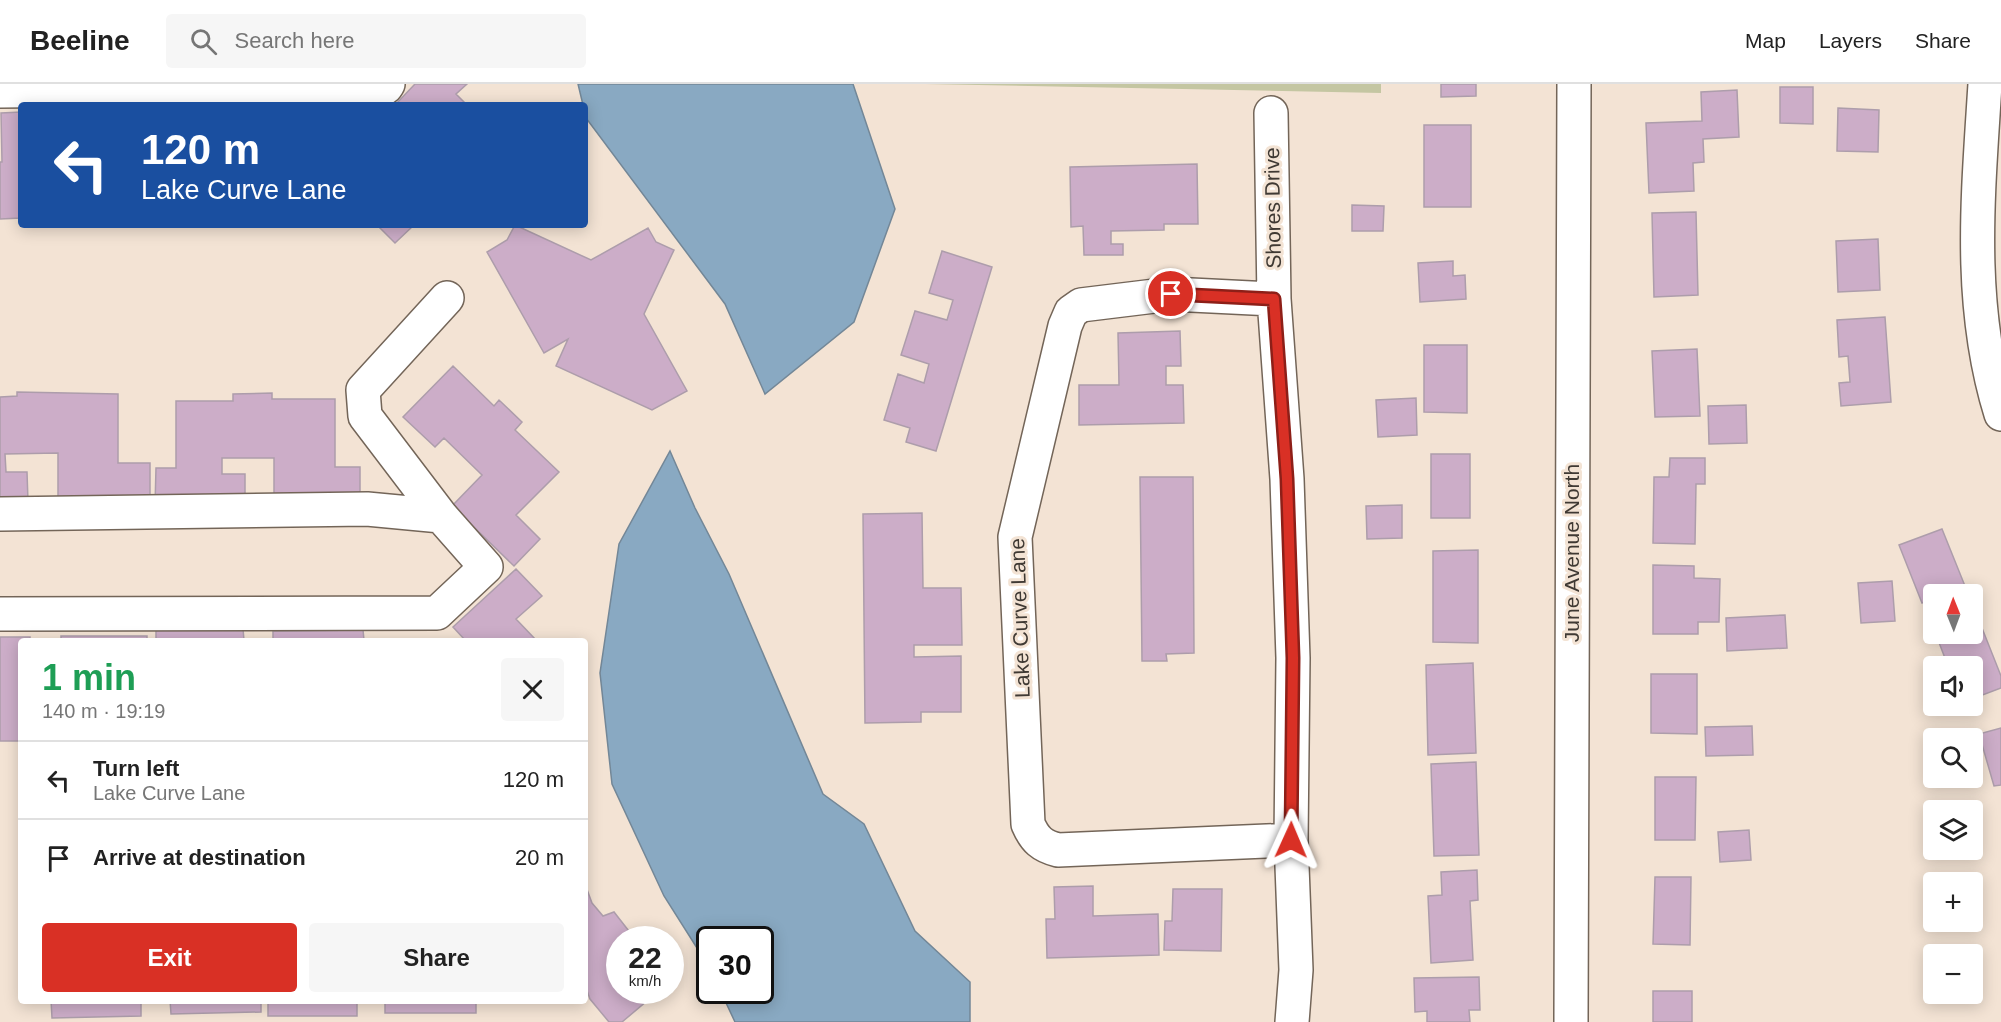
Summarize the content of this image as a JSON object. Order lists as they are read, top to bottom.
{
  "streets": {
    "street": ["Shores Drive", "June Avenue North", "Lake Curve Lane"]
  },
  "crossings": [
    ["Shores Drive", "Lake Curve Lane"]
  ],
  "north": "top",
  "page": {
    "header": "Beeline",
    "search": "Search here",
    "nav": ["Map", "Layers", "Share"],
    "turn": ["120 m", "Lake Curve Lane"],
    "map_buttons": ["+", "−"],
    "heading": ["1 min", "140 m · 19:19"],
    "list": [
      {
        "name": "Turn left",
        "note": "Lake Curve Lane",
        "value": "120 m"
      },
      {
        "name": "Arrive at destination",
        "value": "20 m"
      }
    ],
    "buttons": ["Exit", "Share"],
    "speed": "22 km/h",
    "limit": "30"
  }
}
